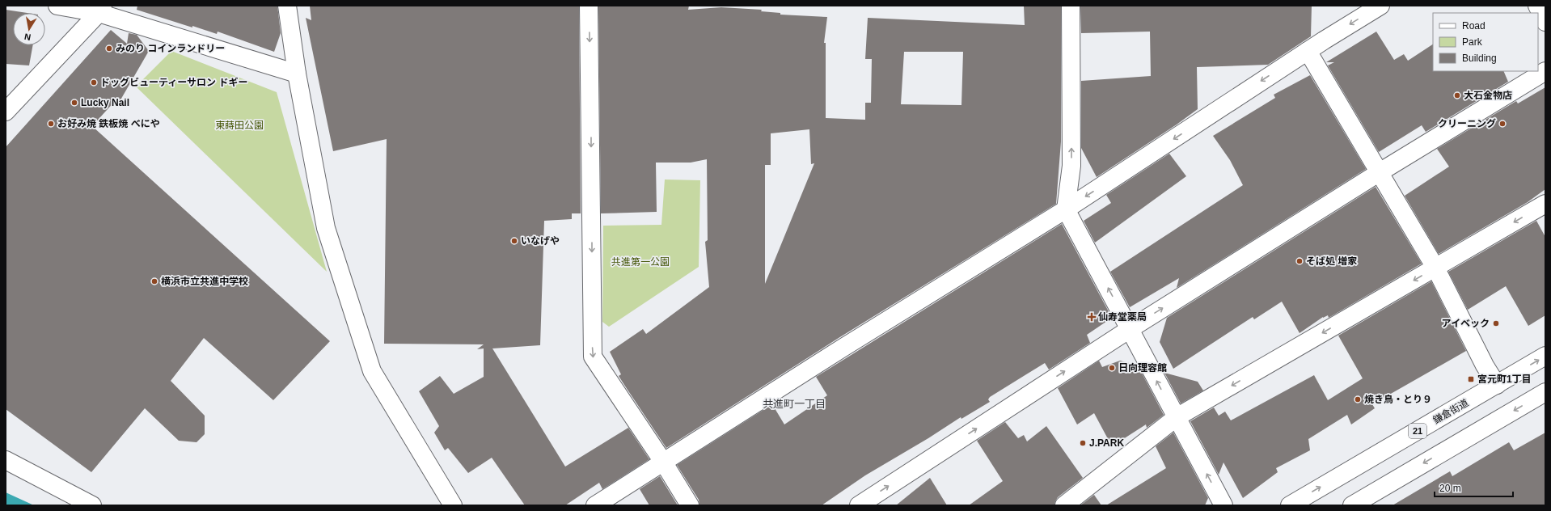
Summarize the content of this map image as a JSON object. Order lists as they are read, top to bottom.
{
  "streets": {
    "street": ["鎌倉街道", "21"]
  },
  "districts": ["共進町一丁目"],
  "parks": ["東蒔田公園", "共進第一公園"],
  "places": {
    "other": [
      "みのり コインランドリー",
      "ドッグビューティーサロン ドギー",
      "大石金物店",
      "Lucky Nail",
      "お好み焼 鉄板焼 べにや",
      "クリーニング",
      "いなげや",
      "そば処 増家",
      "横浜市立共進中学校",
      "アイベック",
      "日向理容館",
      "焼き鳥・とり９",
      "J.PARK"
    ],
    "health": ["仙寿堂薬局"],
    "transit": ["宮元町1丁目"]
  },
  "legend": ["Road", "Park", "Building"],
  "scale_bar": "20 m",
  "north": "bottom"
}
